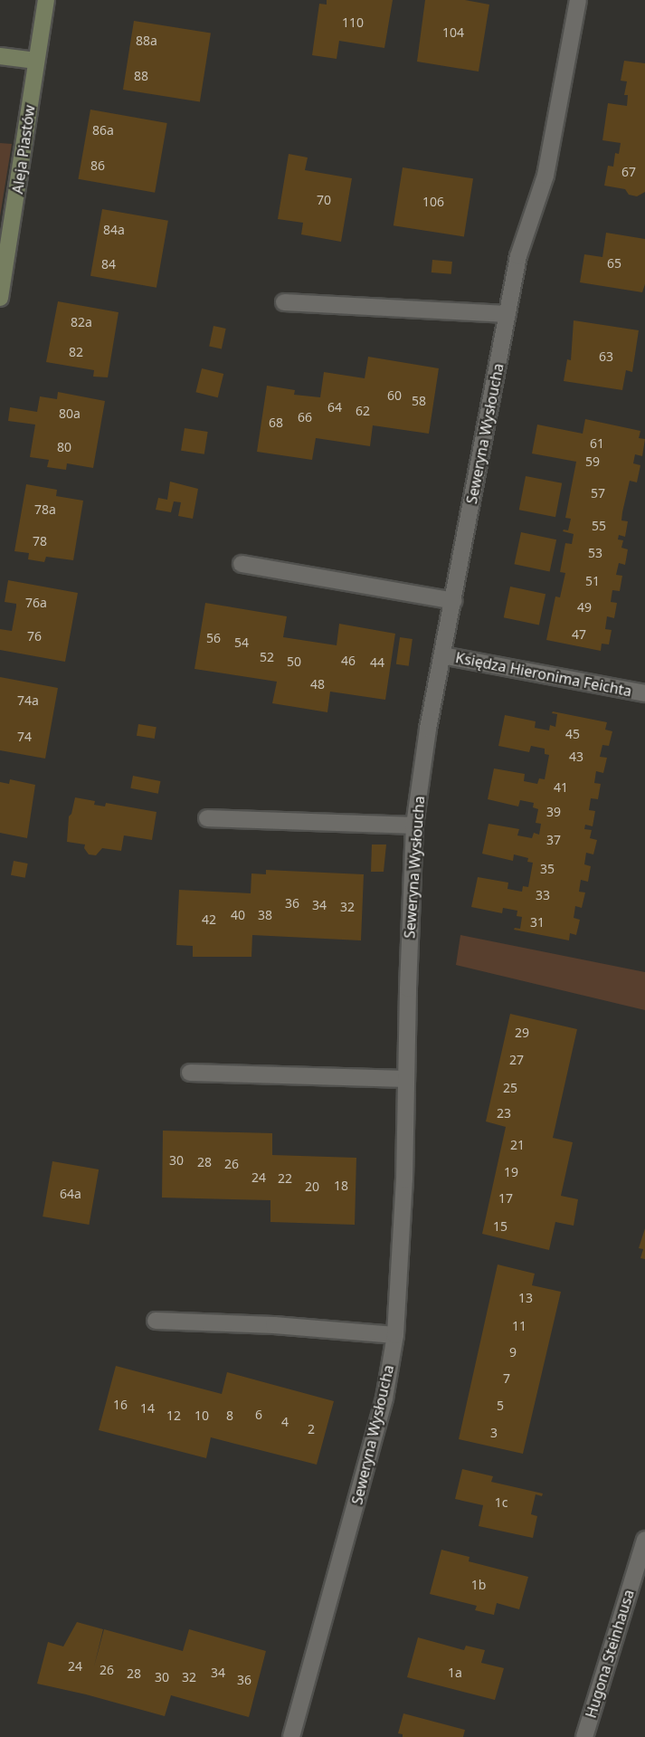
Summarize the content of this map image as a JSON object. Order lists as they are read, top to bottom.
{
  "streets": {
    "street": [
      "Aleja Piastów",
      "Seweryna Wysłoucha",
      "Księdza Hieronima Feichta",
      "Hugona Steinhausa"
    ]
  },
  "crossings": [
    ["Seweryna Wysłoucha", "Księdza Hieronima Feichta"]
  ],
  "house_numbers": [
    "110",
    "104",
    "88a",
    "88",
    "86a",
    "86",
    "67",
    "70",
    "106",
    "84a",
    "65",
    "84",
    "82a",
    "82",
    "63",
    "60",
    "58",
    "64",
    "62",
    "80a",
    "66",
    "68",
    "61",
    "80",
    "59",
    "57",
    "78a",
    "55",
    "78",
    "53",
    "51",
    "76a",
    "49",
    "47",
    "76",
    "56",
    "54",
    "52",
    "46",
    "50",
    "44",
    "48",
    "74a",
    "45",
    "74",
    "43",
    "41",
    "39",
    "37",
    "35",
    "33",
    "36",
    "34",
    "32",
    "40",
    "38",
    "42",
    "31",
    "29",
    "27",
    "25",
    "23",
    "21",
    "30",
    "28",
    "26",
    "19",
    "24",
    "22",
    "18",
    "20",
    "64a",
    "17",
    "15",
    "13",
    "11",
    "9",
    "7",
    "16",
    "5",
    "14",
    "6",
    "12",
    "10",
    "8",
    "4",
    "2",
    "3",
    "1c",
    "1b",
    "24",
    "26",
    "34",
    "1a",
    "28",
    "30",
    "32",
    "36"
  ]
}
